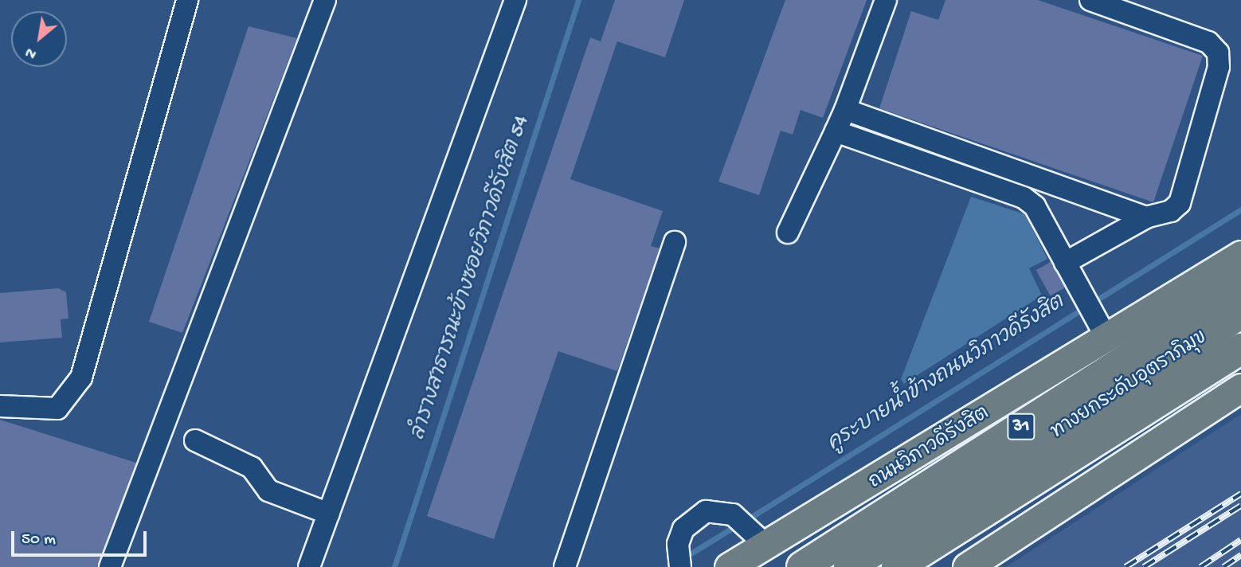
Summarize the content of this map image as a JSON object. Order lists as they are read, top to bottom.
{
  "streets": {
    "highway": ["ทางยกระดับอุตราภิมุข", "31", "ถนนวิภาวดีรังสิต"]
  },
  "water": ["ลำรางสาธารณะข้างซอยวิภาวดีรังสิต 54", "คูระบายน้ำข้างถนนวิภาวดีรังสิต"],
  "scale_bar": "50 m",
  "north": "bottom left"
}
